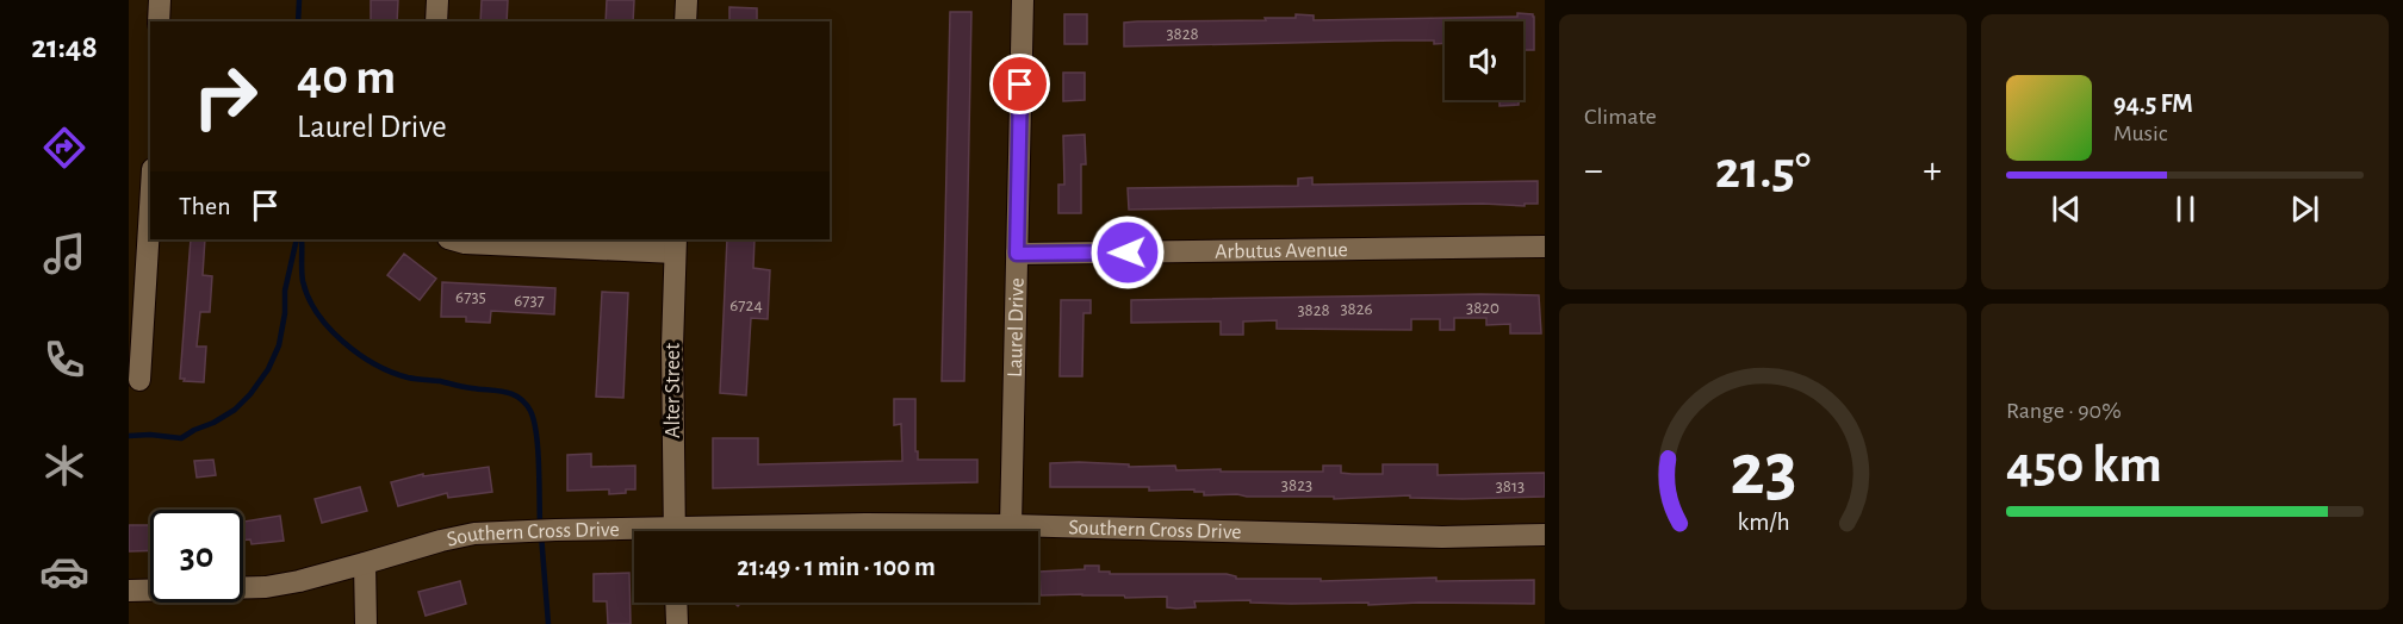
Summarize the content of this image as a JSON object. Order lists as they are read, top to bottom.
{
  "streets": {
    "street": [
      "Arbutus Avenue",
      "Laurel Drive",
      "Alter Street",
      "Southern Cross Drive"
    ]
  },
  "crossings": [
    ["Arbutus Avenue", "Laurel Drive"],
    ["Laurel Drive", "Southern Cross Drive"]
  ],
  "house_numbers": [
    "3828",
    "6735",
    "6737",
    "6724",
    "3820",
    "3826",
    "3828",
    "3823",
    "3813"
  ],
  "page": {
    "tabs": "21:48",
    "tile": [
      "Climate",
      ["Range · 90%", "450 km"]
    ],
    "turn": ["40 m", "Laurel Drive"],
    "song": ["94.5 FM", "Music"],
    "heat": ["−", "21.5°", "+"],
    "then": "Then",
    "limit": "30",
    "trip": "21:49 · 1 min · 100 m",
    "gauge": ["23", "km/h"]
  }
}
